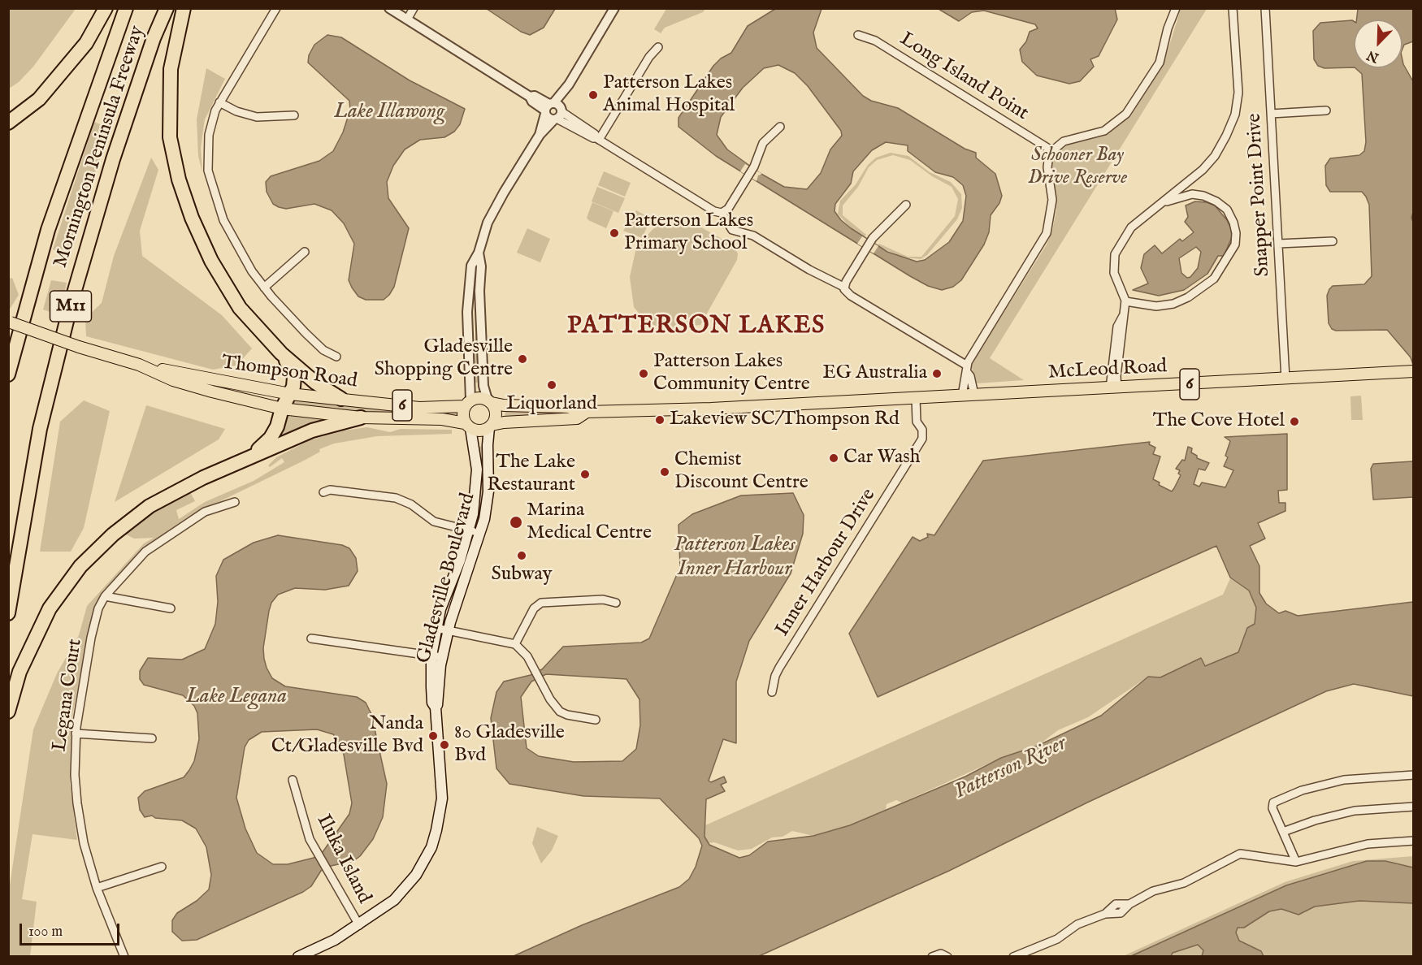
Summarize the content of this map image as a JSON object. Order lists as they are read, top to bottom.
{
  "streets": {
    "highway": ["Mornington Peninsula Freeway", "M11"],
    "main road": [
      "McLeod Road",
      "Thompson Road",
      "6",
      "Gladesville Boulevard"
    ],
    "street": [
      "Long Island Point",
      "Snapper Point Drive",
      "Inner Harbour Drive",
      "Legana Court",
      "Iluka Island"
    ]
  },
  "crossings": [
    ["Snapper Point Drive", "McLeod Road"],
    ["McLeod Road", "6"],
    ["Thompson Road", "6"],
    ["Thompson Road", "Gladesville Boulevard"],
    ["6", "Inner Harbour Drive"],
    ["6", "Gladesville Boulevard"],
    ["Gladesville Boulevard", "Iluka Island"]
  ],
  "districts": ["PATTERSON LAKES"],
  "water": [
    "Lake Illawong",
    "Patterson Lakes Inner Harbour",
    "Lake Legana",
    "Patterson River"
  ],
  "parks": ["Schooner Bay Drive Reserve"],
  "places": [
    "Patterson Lakes Animal Hospital",
    "Patterson Lakes Primary School",
    "Gladesville Shopping Centre",
    "Patterson Lakes Community Centre",
    "EG Australia",
    "Liquorland",
    "Lakeview SC/Thompson Rd",
    "The Cove Hotel",
    "Car Wash",
    "Chemist Discount Centre",
    "The Lake Restaurant",
    "Marina Medical Centre",
    "Subway",
    "Nanda Ct/Gladesville Bvd",
    "80 Gladesville Bvd"
  ],
  "scale_bar": "100 m",
  "north": "bottom left"
}
